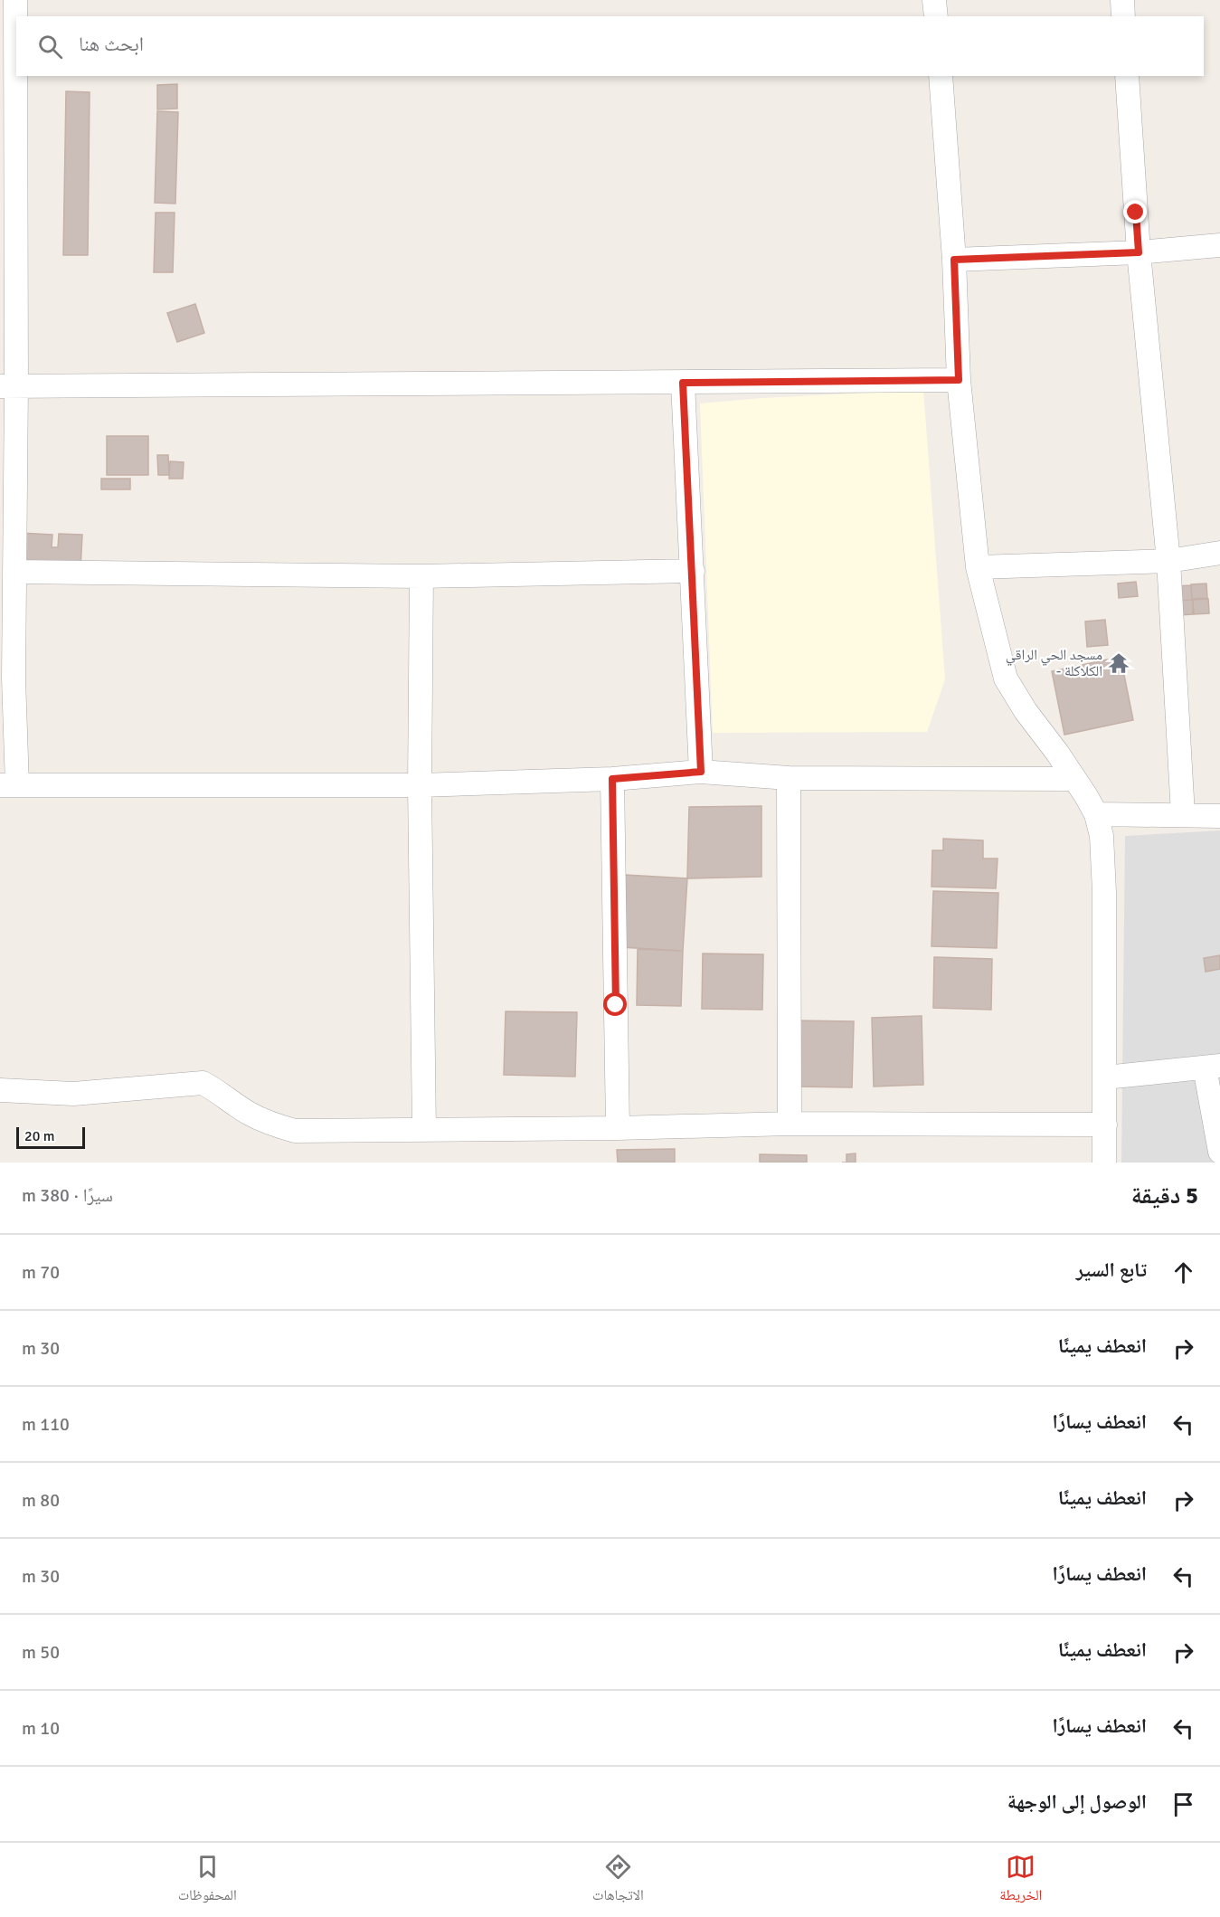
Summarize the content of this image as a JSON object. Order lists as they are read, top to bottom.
{
  "places": {
    "temple": ["مسجد الحي الراقي - الكلاكلة"]
  },
  "scale_bar": "20 m",
  "page": {
    "search": "ابحث هنا",
    "scale": "20 m",
    "heading": ["5 دقيقة", "سيرًا · 380 m"],
    "list": [
      ["تابع السير", "70 m"],
      ["انعطف يمينًا", "30 m"],
      ["انعطف يسارًا", "110 m"],
      ["انعطف يمينًا", "80 m"],
      ["انعطف يسارًا", "30 m"],
      ["انعطف يمينًا", "50 m"],
      ["انعطف يسارًا", "10 m"],
      "الوصول إلى الوجهة"
    ],
    "nav": ["الخريطة", "الاتجاهات", "المحفوظات"]
  }
}
